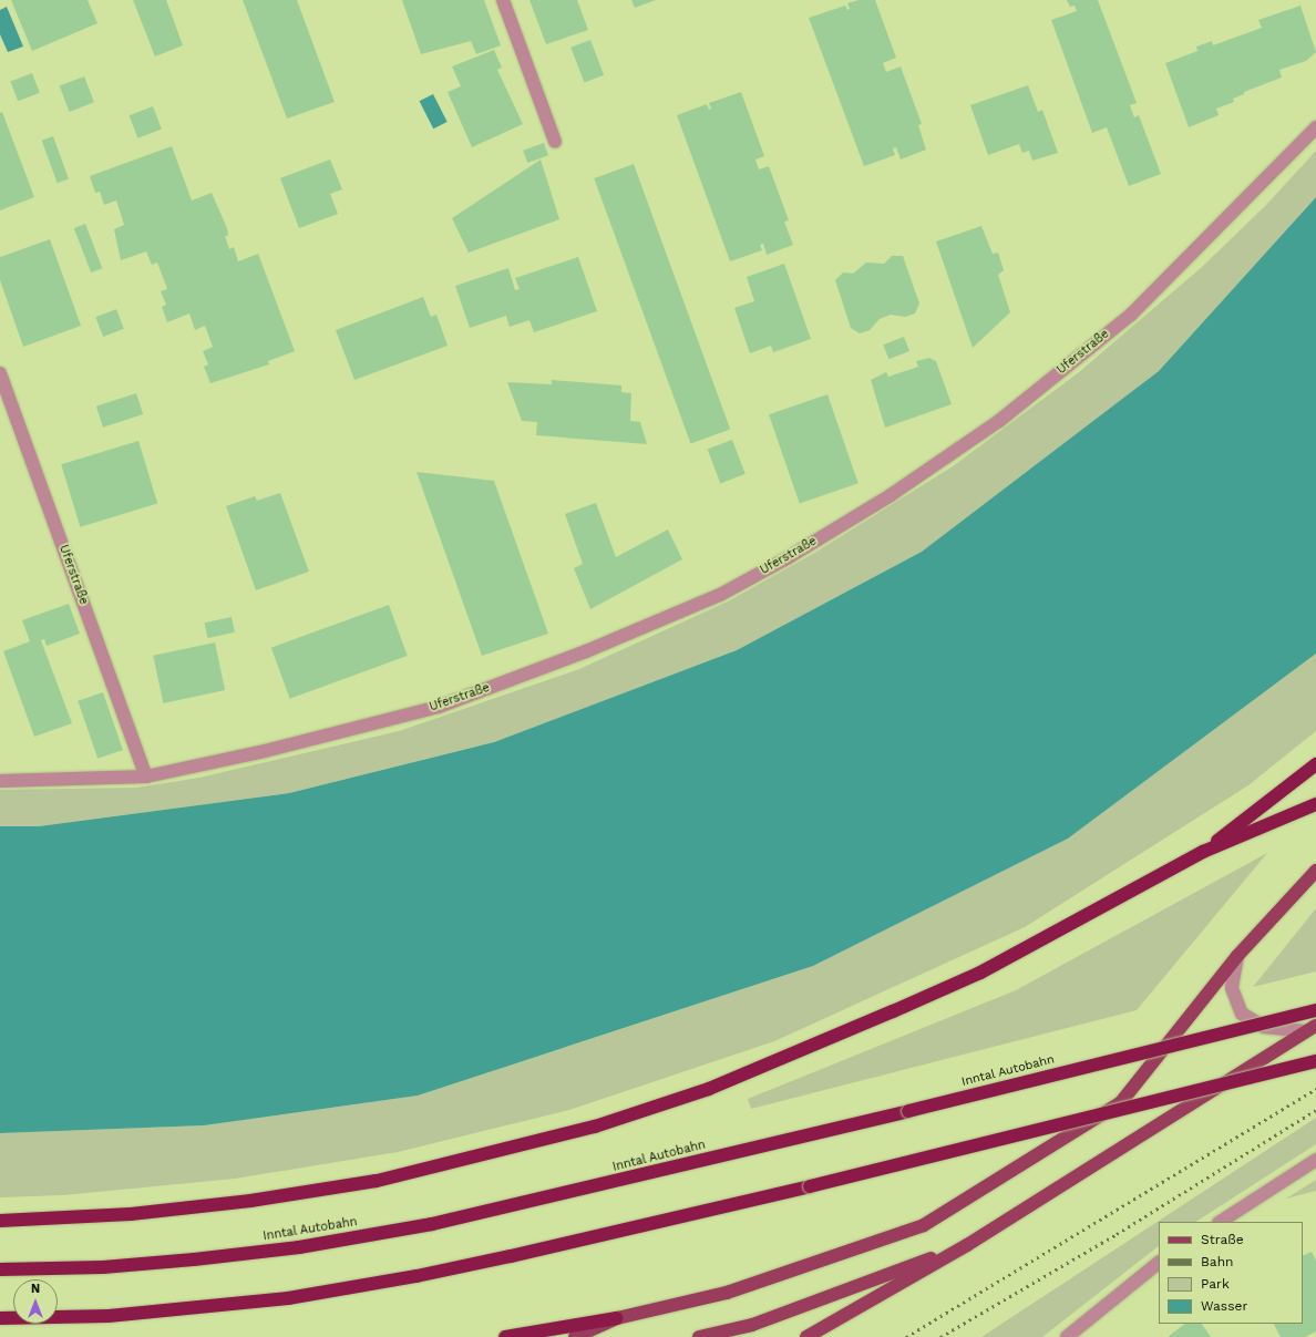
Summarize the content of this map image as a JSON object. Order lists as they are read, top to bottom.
{
  "streets": {
    "highway": ["Inntal Autobahn"],
    "street": ["Uferstraße"]
  },
  "legend": [
    "Straße",
    "Bahn",
    "Park",
    "Wasser"
  ],
  "north": "top"
}
